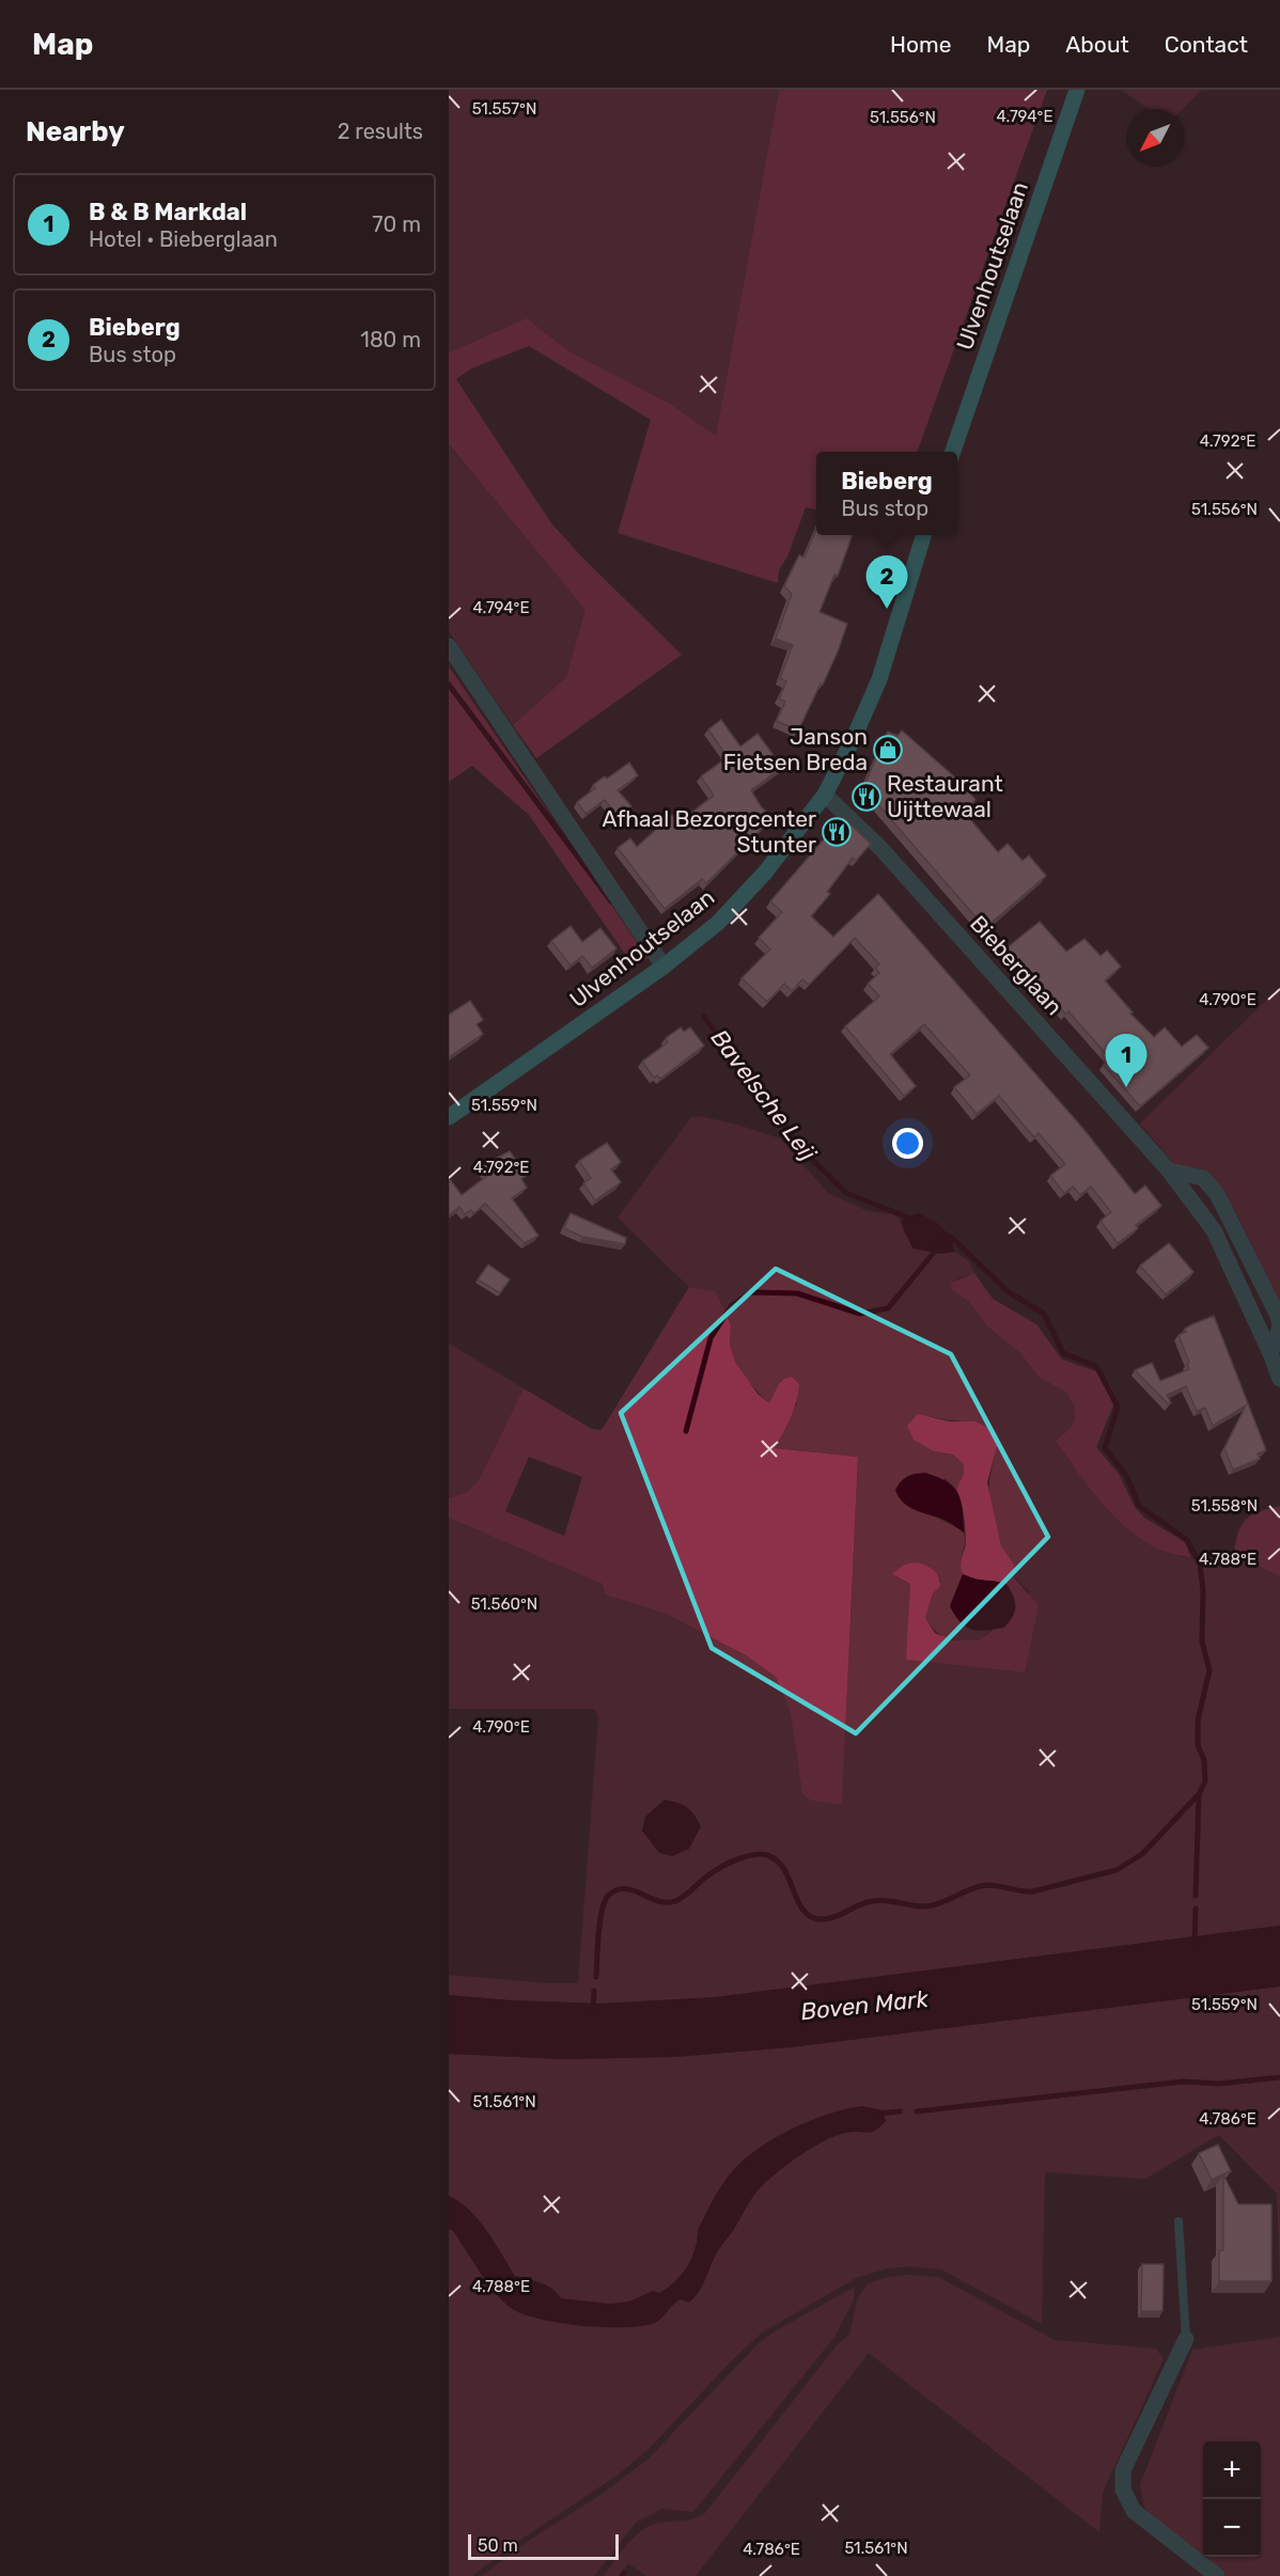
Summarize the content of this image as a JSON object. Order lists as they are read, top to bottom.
{
  "streets": {
    "main road": ["Ulvenhoutselaan"],
    "street": ["Bieberglaan"]
  },
  "crossings": [
    ["Ulvenhoutselaan", "Bieberglaan"]
  ],
  "water": ["Bavelsche Leij", "Boven Mark"],
  "places": {
    "shop": ["Janson Fietsen Breda"],
    "restaurant": ["Restaurant Uijttewaal", "Afhaal Bezorgcenter Stunter"]
  },
  "scale_bar": "50 m",
  "north": "bottom left",
  "page": {
    "header": "Map",
    "nav": [
      "Home",
      "Map",
      "About",
      "Contact"
    ],
    "heading": ["Nearby", "2 results"],
    "list": [
      {
        "mark": "1",
        "name": "B & B Markdal",
        "note": "Hotel · Bieberglaan",
        "value": "70 m"
      },
      {
        "mark": "2",
        "name": "Bieberg",
        "note": "Bus stop",
        "value": "180 m"
      }
    ],
    "popup": ["Bieberg", "Bus stop"],
    "pins": ["2", "1"],
    "map_buttons": ["+", "−"],
    "scale": "50 m"
  },
  "coordinates": [
    "51.557°N",
    "4.794°E",
    "51.556°N",
    "4.792°E",
    "4.790°E",
    "51.559°N",
    "51.558°N",
    "4.788°E",
    "51.560°N",
    "51.561°N",
    "4.786°E"
  ]
}
